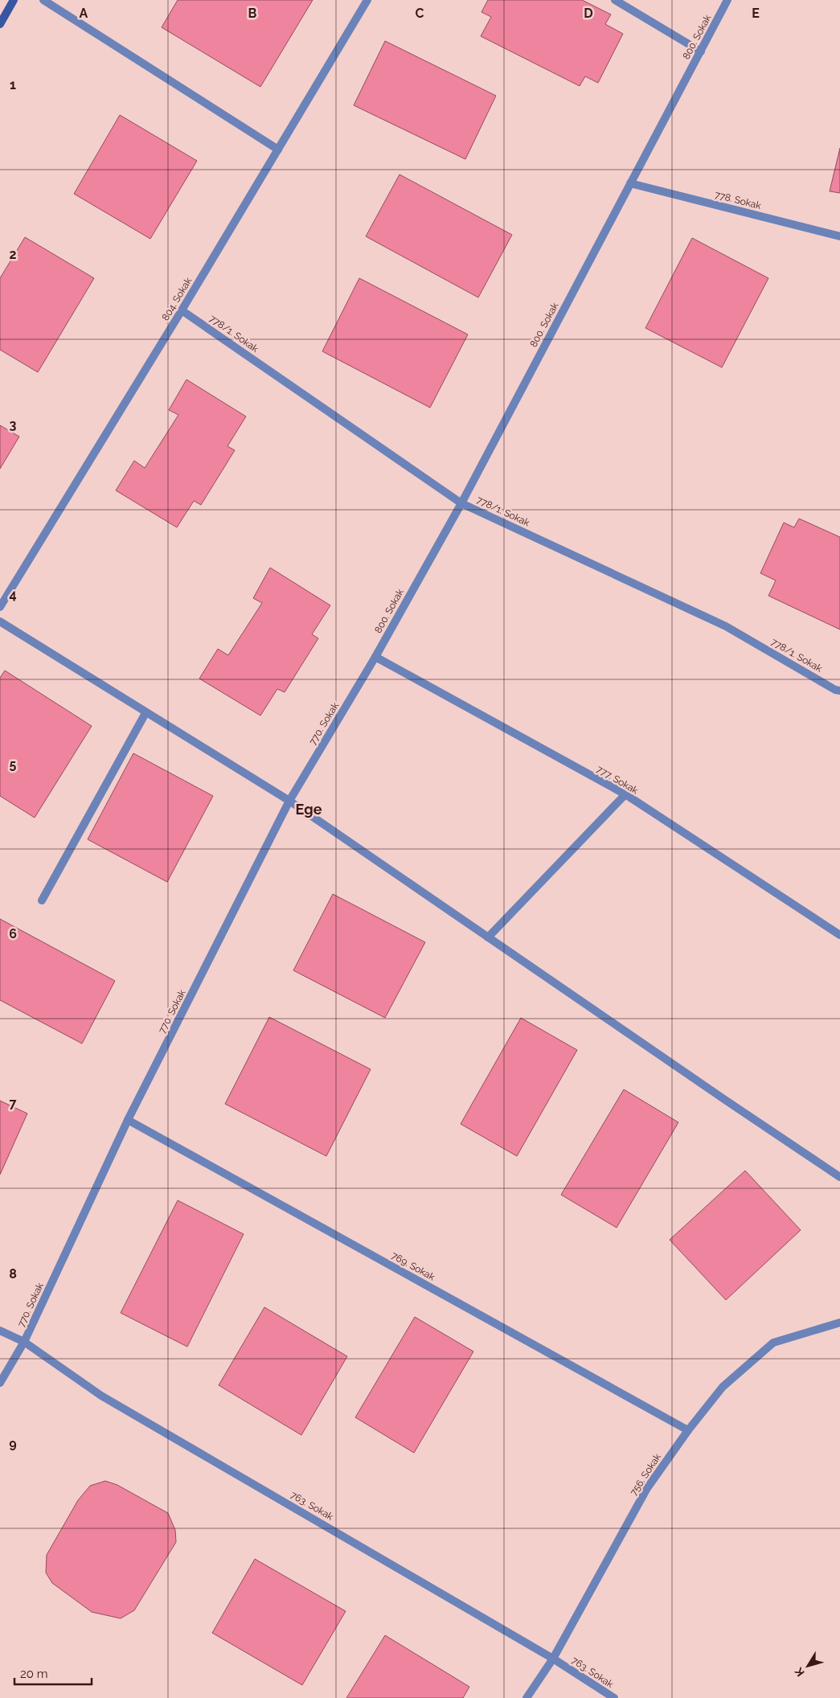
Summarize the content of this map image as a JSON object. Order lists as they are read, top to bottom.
{
  "streets": {
    "street": [
      "800. Sokak",
      "778. Sokak",
      "804. Sokak",
      "778/1. Sokak",
      "770. Sokak",
      "777. Sokak",
      "769. Sokak",
      "756. Sokak",
      "763. Sokak"
    ]
  },
  "crossings": [
    ["800. Sokak", "778. Sokak"],
    ["800. Sokak", "778/1. Sokak"],
    ["800. Sokak", "770. Sokak"],
    ["800. Sokak", "777. Sokak"],
    ["804. Sokak", "778/1. Sokak"],
    ["770. Sokak", "777. Sokak"],
    ["770. Sokak", "769. Sokak"],
    ["770. Sokak", "763. Sokak"],
    ["769. Sokak", "756. Sokak"],
    ["756. Sokak", "763. Sokak"]
  ],
  "districts": ["Ege"],
  "scale_bar": "20 m",
  "north": "bottom left",
  "grid": {
    "columns": [
      "A",
      "B",
      "C",
      "D",
      "E"
    ],
    "rows": [
      "1",
      "2",
      "3",
      "4",
      "5",
      "6",
      "7",
      "8",
      "9"
    ]
  }
}
